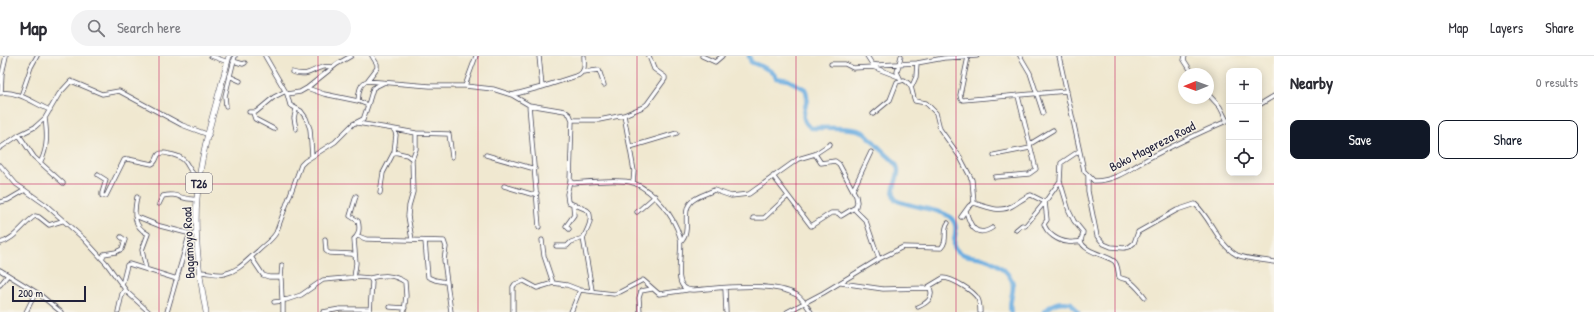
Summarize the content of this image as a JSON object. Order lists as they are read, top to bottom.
{
  "streets": {
    "highway": ["T26", "Bagamoyo Road"],
    "street": ["Boko Magereza Road"]
  },
  "scale_bar": "200 m",
  "north": "left",
  "page": {
    "header": "Map",
    "search": "Search here",
    "nav": ["Map", "Layers", "Share"],
    "heading": ["Nearby", "0 results"],
    "map_buttons": ["+", "−"],
    "buttons": ["Save", "Share"],
    "scale": "200 m"
  }
}
